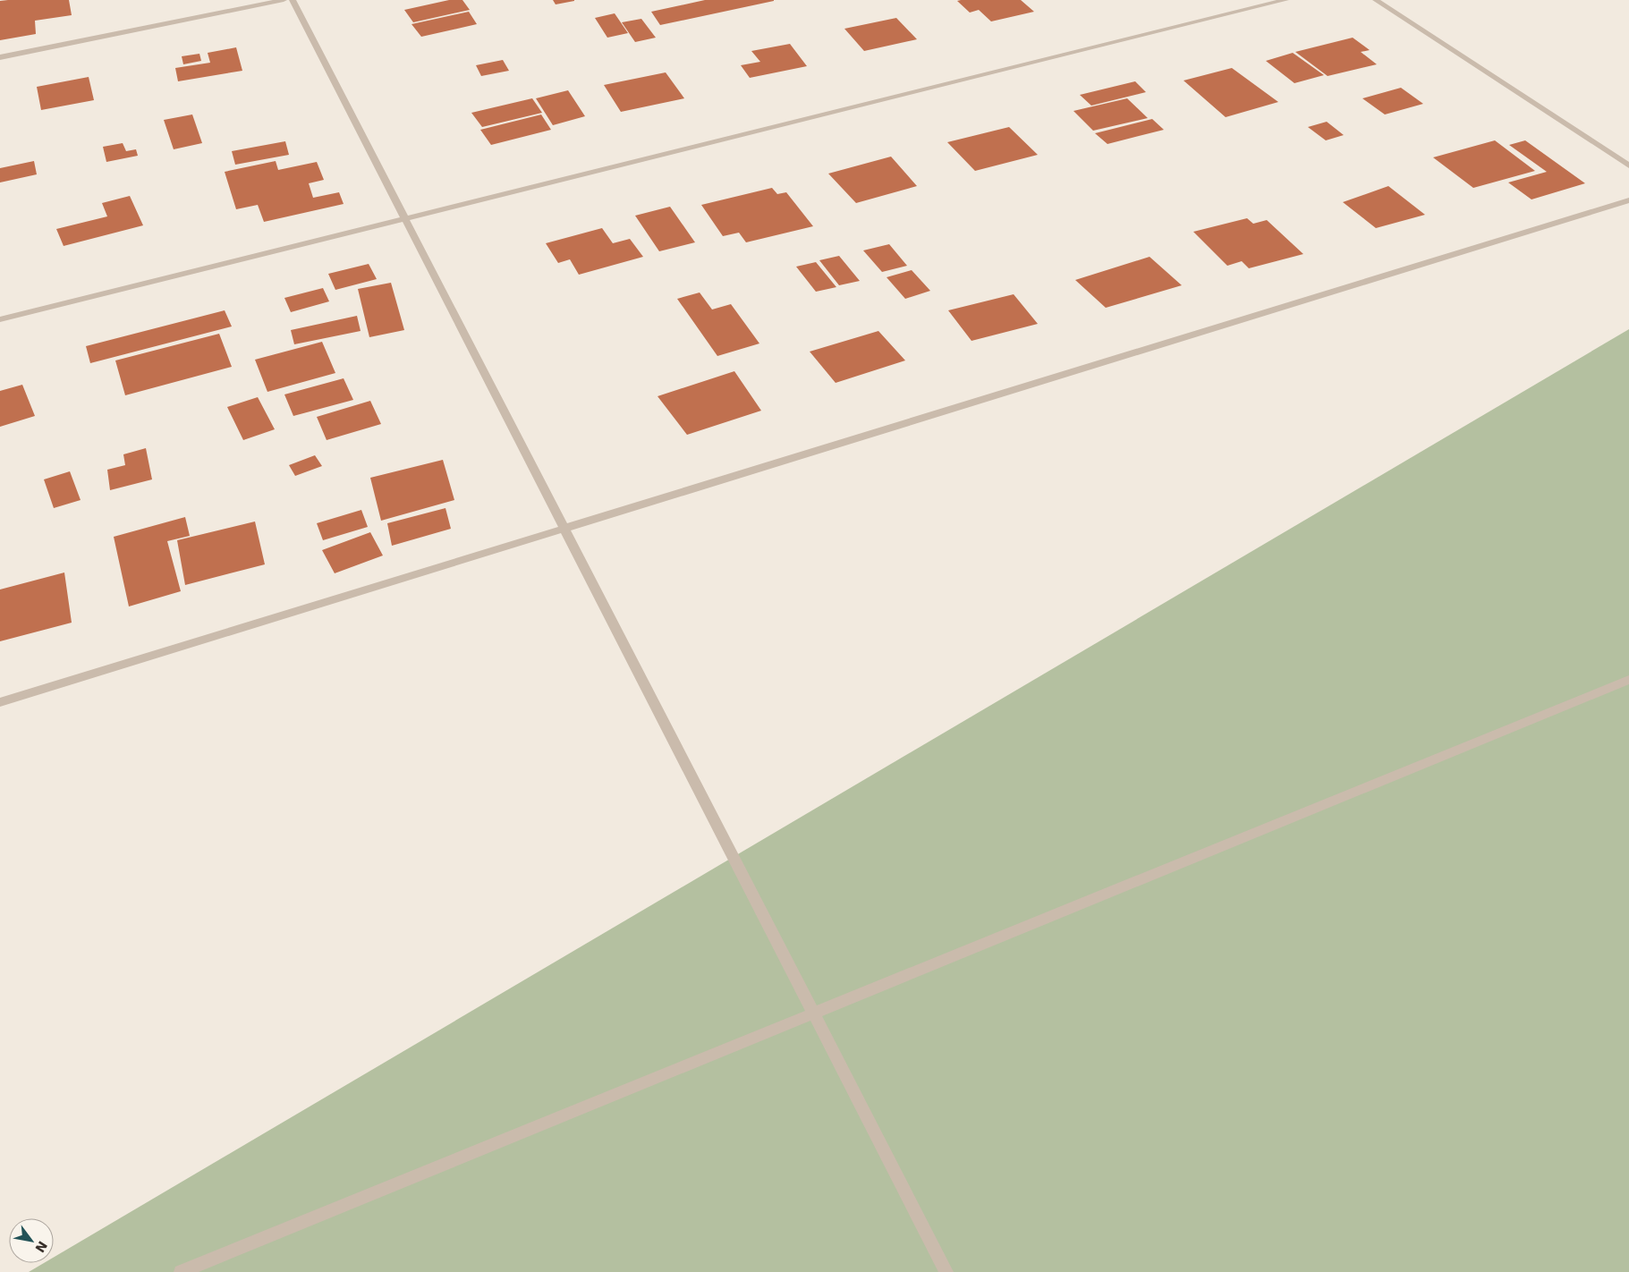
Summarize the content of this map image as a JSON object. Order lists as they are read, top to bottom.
{
  "north": "bottom right"
}
